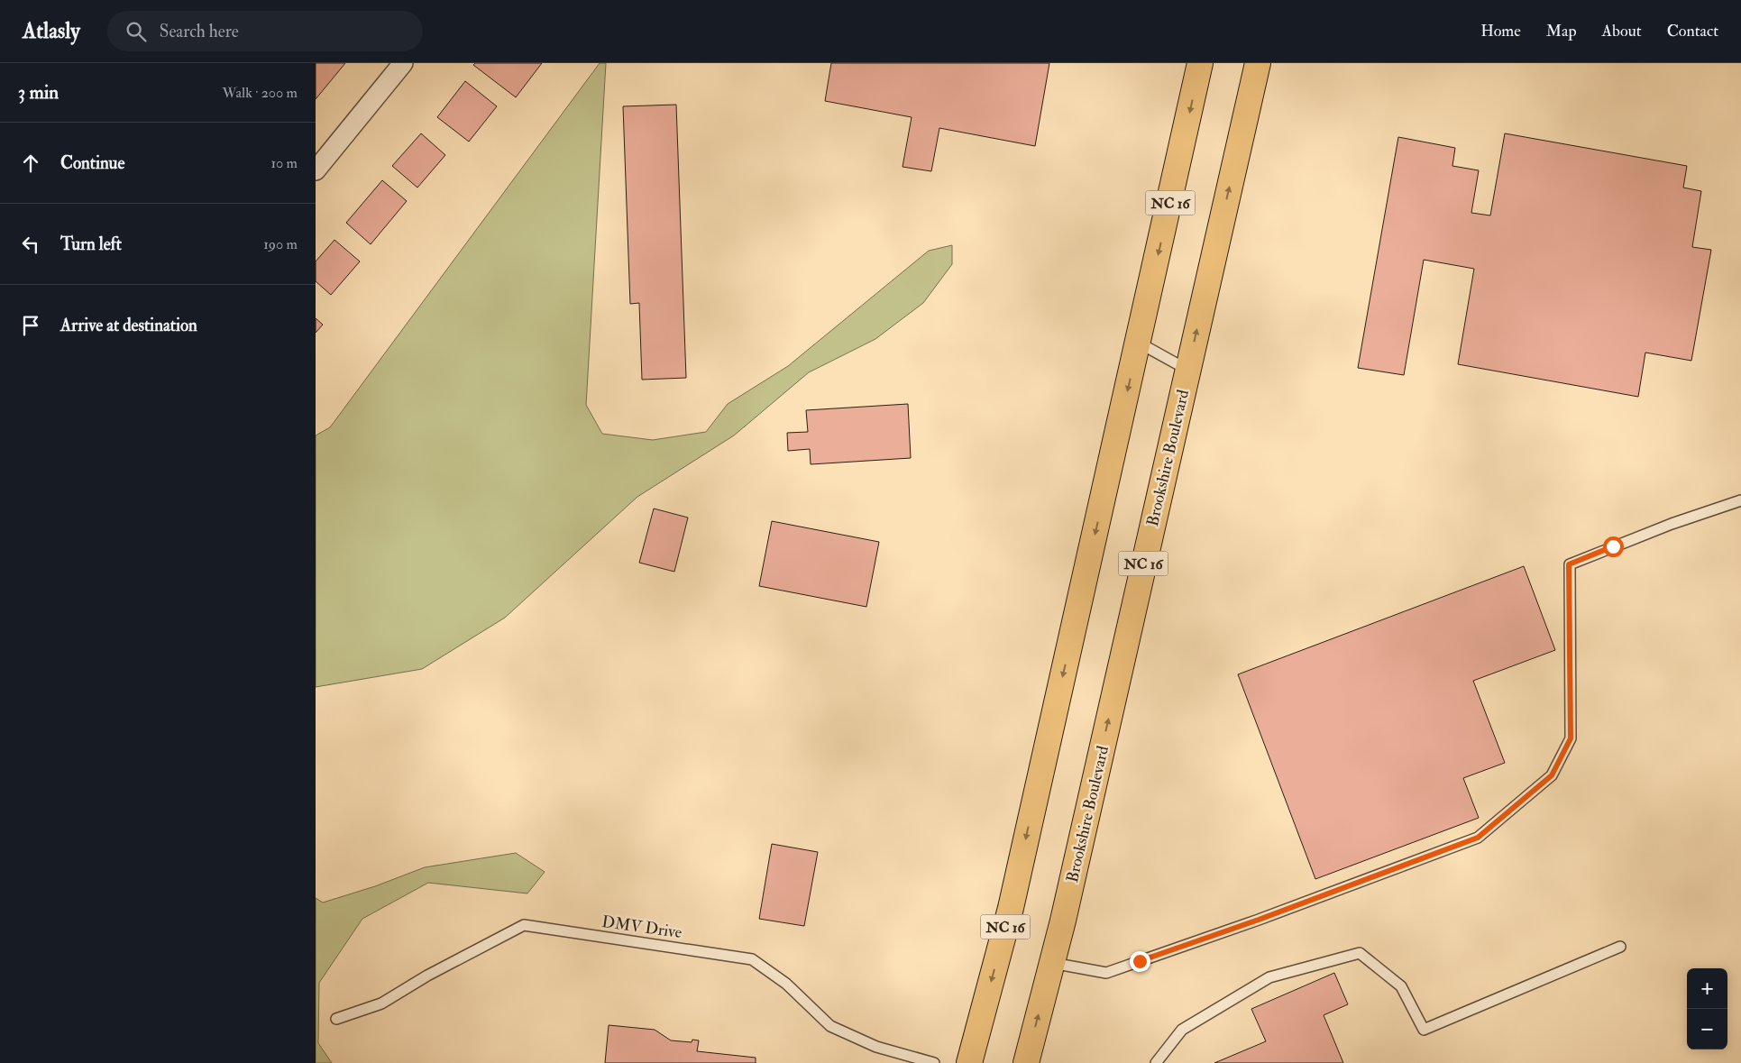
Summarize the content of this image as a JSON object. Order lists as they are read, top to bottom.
{
  "streets": {
    "highway": ["NC 16", "Brookshire Boulevard"],
    "lane": ["DMV Drive"]
  },
  "page": {
    "header": "Atlasly",
    "search": "Search here",
    "nav": [
      "Home",
      "Map",
      "About",
      "Contact"
    ],
    "heading": ["3 min", "Walk · 200 m"],
    "list": [
      ["Continue", "10 m"],
      ["Turn left", "190 m"],
      "Arrive at destination"
    ],
    "map_buttons": ["+", "−"]
  }
}
